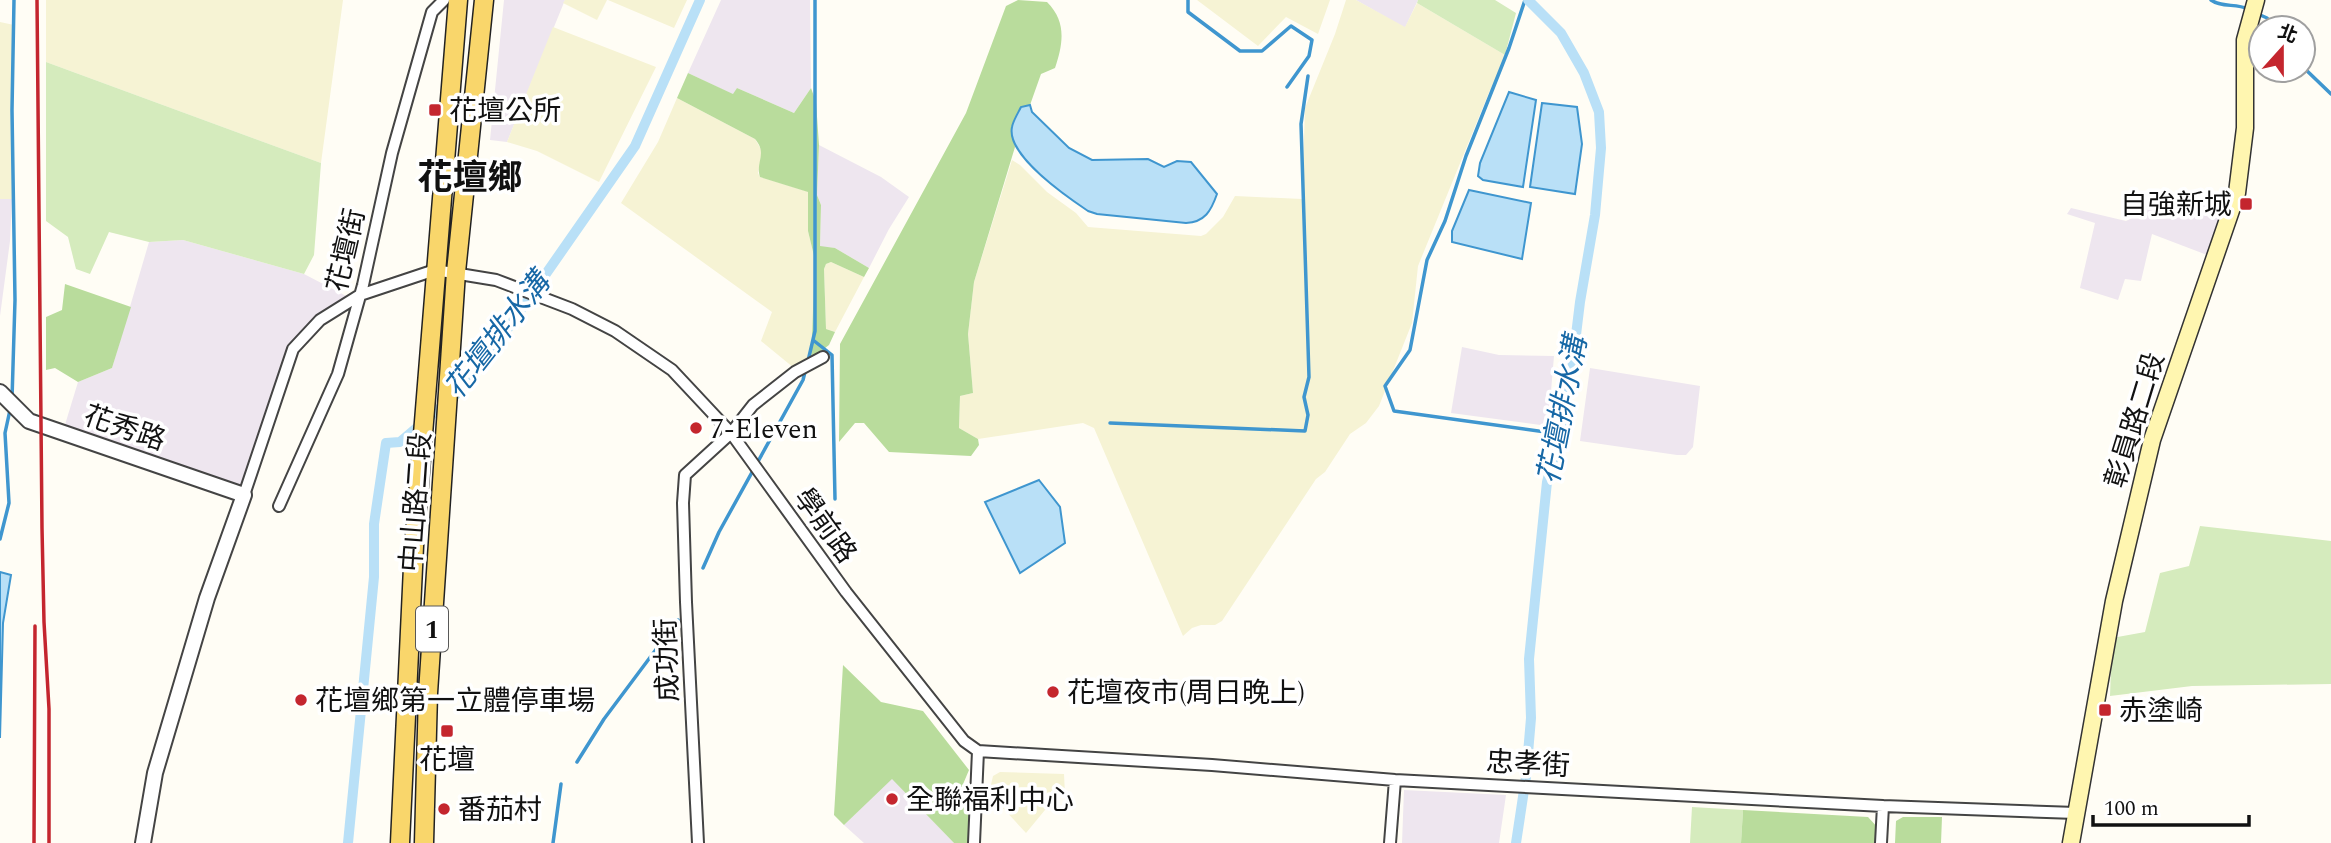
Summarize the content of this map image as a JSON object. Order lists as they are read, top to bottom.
{
  "streets": {
    "main road": ["彰員路二段", "中山路二段", "1"],
    "street": [
      "花壇街",
      "花秀路",
      "學前路",
      "成功街",
      "忠孝街"
    ]
  },
  "crossings": [
    ["彰員路二段", "忠孝街"],
    ["中山路二段", "學前路"],
    ["中山路二段", "1"],
    ["學前路", "1"],
    ["學前路", "成功街"],
    ["學前路", "忠孝街"]
  ],
  "districts": ["花壇鄉"],
  "water": ["花壇排水溝"],
  "places": {
    "transit": [
      "花壇公所",
      "自強新城",
      "赤塗崎",
      "花壇"
    ],
    "other": [
      "7-Eleven",
      "花壇夜市(周日晚上)",
      "花壇鄉第一立體停車場",
      "全聯福利中心",
      "番茄村"
    ]
  },
  "scale_bar": "100 m",
  "north": "top"
}
